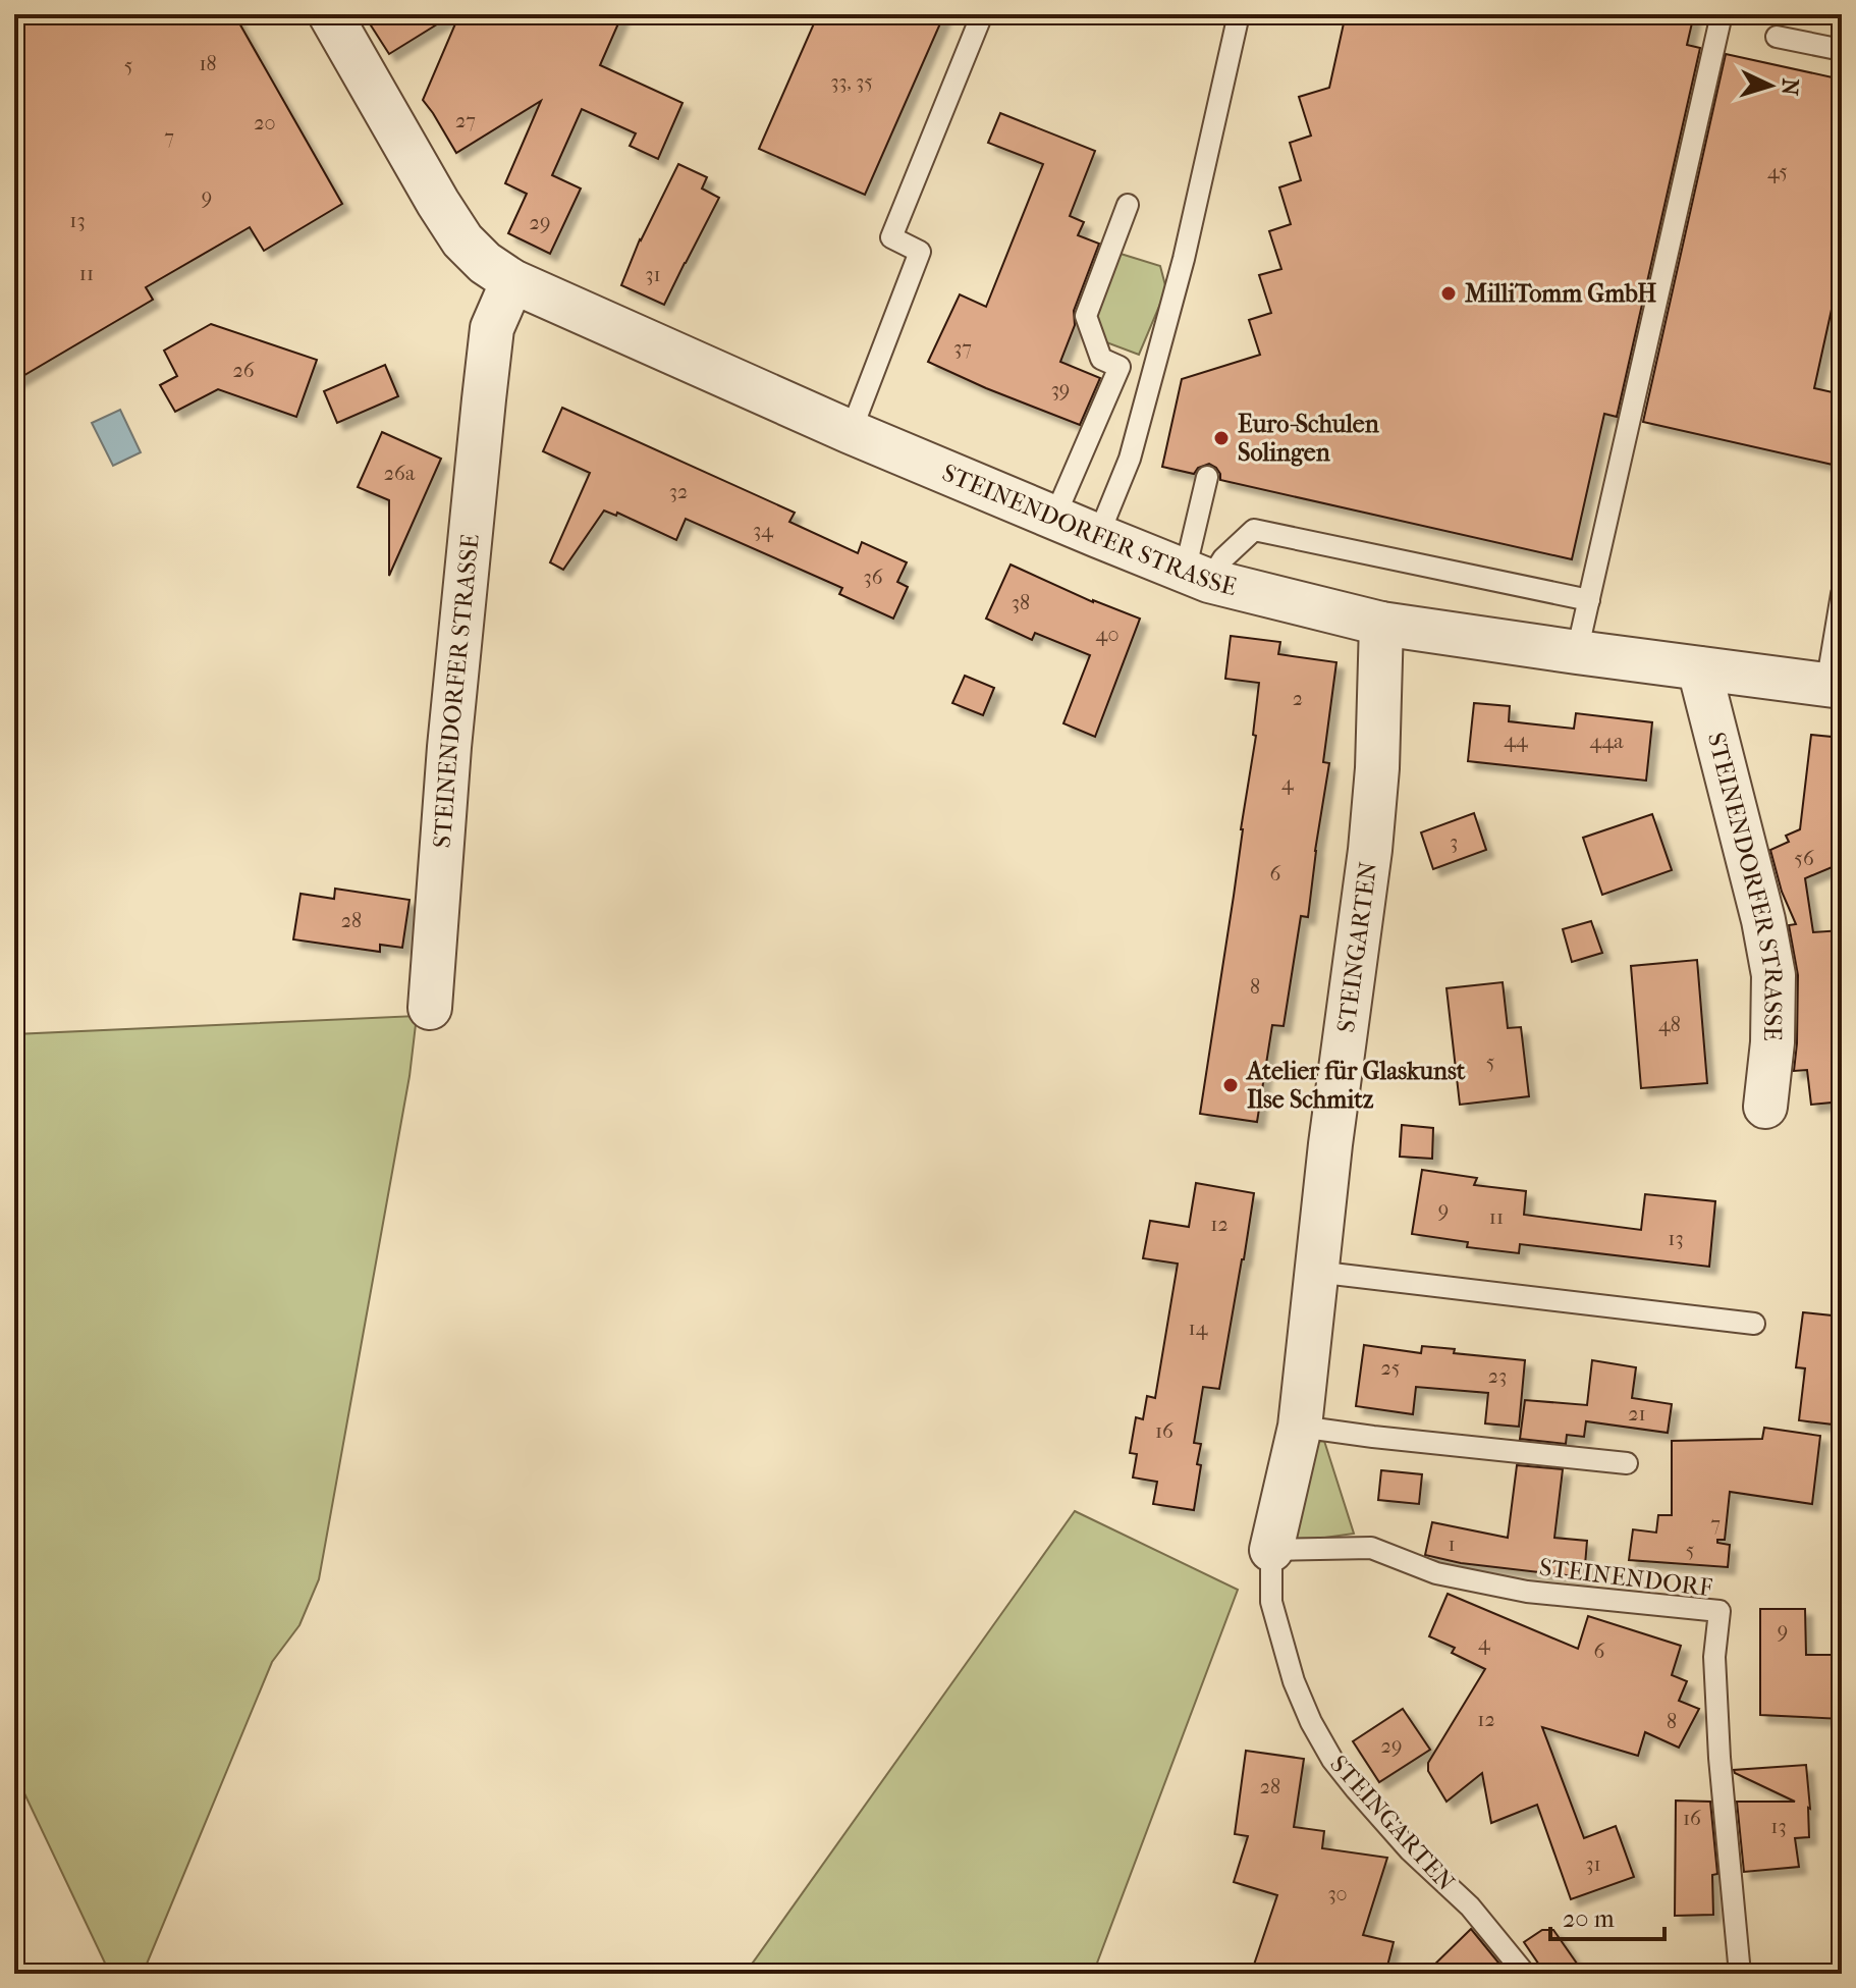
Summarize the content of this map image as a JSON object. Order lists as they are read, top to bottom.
{
  "streets": {
    "street": ["STEINENDORFER STRASSE", "STEINGARTEN"],
    "lane": ["STEINENDORF"]
  },
  "crossings": [
    ["STEINENDORFER STRASSE", "STEINGARTEN"],
    ["STEINGARTEN", "STEINENDORF"]
  ],
  "places": ["MilliTomm GmbH", "Euro-Schulen Solingen", "Atelier für Glaskunst Ilse Schmitz"],
  "house_numbers": [
    "18",
    "5",
    "33, 35",
    "27",
    "20",
    "7",
    "45",
    "9",
    "13",
    "29",
    "11",
    "31",
    "37",
    "26",
    "39",
    "26a",
    "32",
    "34",
    "36",
    "38",
    "40",
    "2",
    "44",
    "44a",
    "4",
    "3",
    "56",
    "6",
    "28",
    "8",
    "48",
    "5",
    "9",
    "11",
    "12",
    "13",
    "14",
    "25",
    "23",
    "21",
    "16",
    "7",
    "1",
    "5",
    "9",
    "4",
    "6",
    "12",
    "8",
    "29",
    "28",
    "16",
    "13",
    "31",
    "30"
  ],
  "scale_bar": "20 m",
  "north": "right"
}
